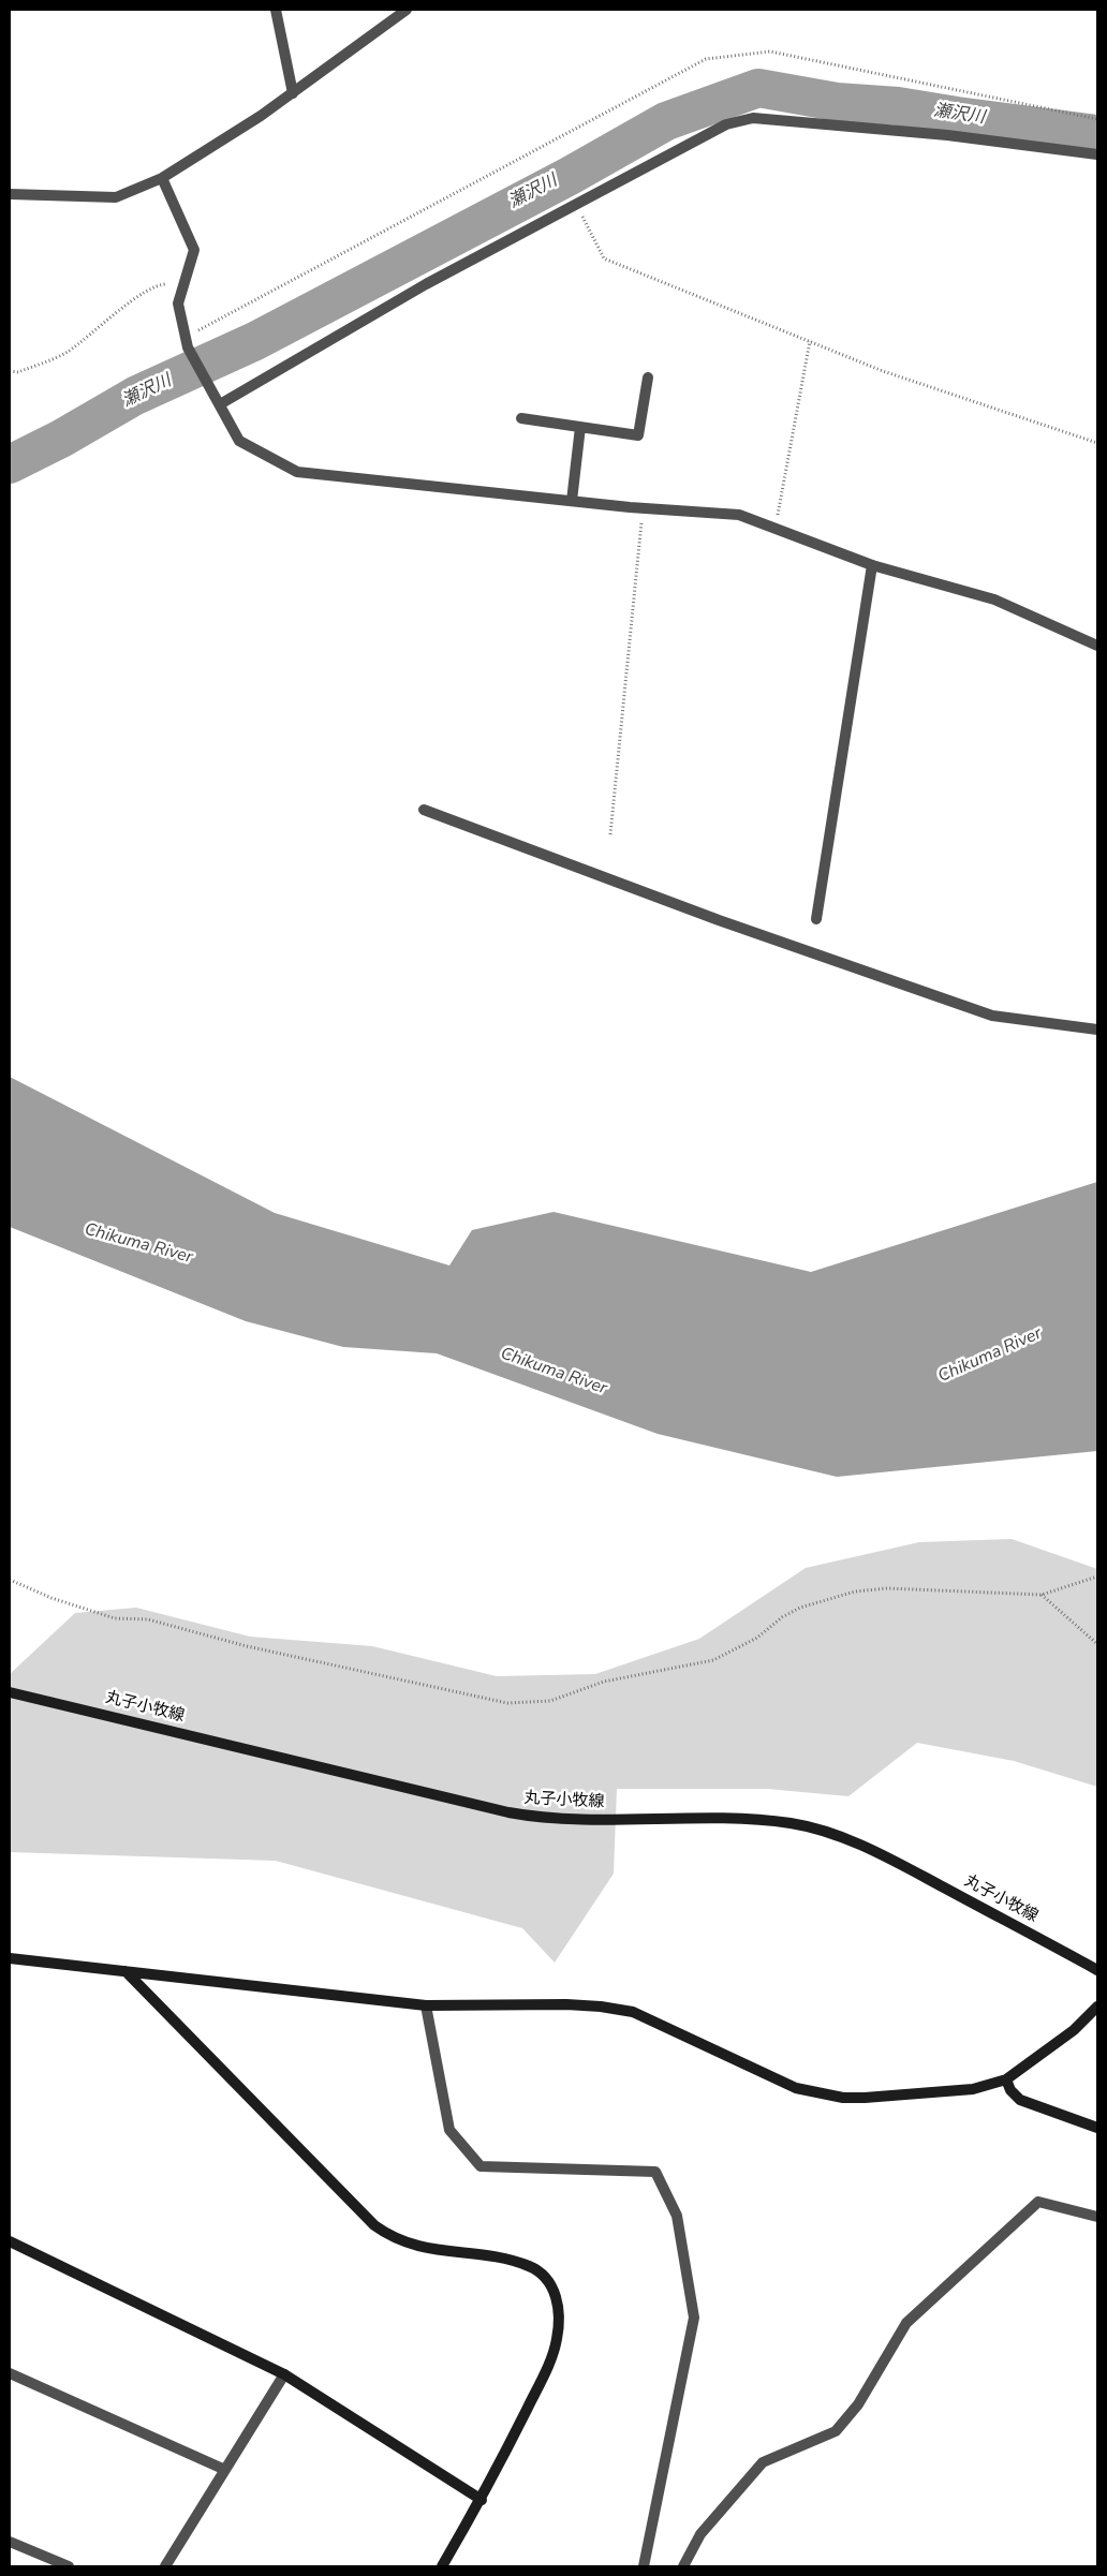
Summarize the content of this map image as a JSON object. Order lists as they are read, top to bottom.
{
  "streets": {
    "street": ["丸子小牧線"]
  },
  "water": ["瀬沢川", "Chikuma River"]
}
